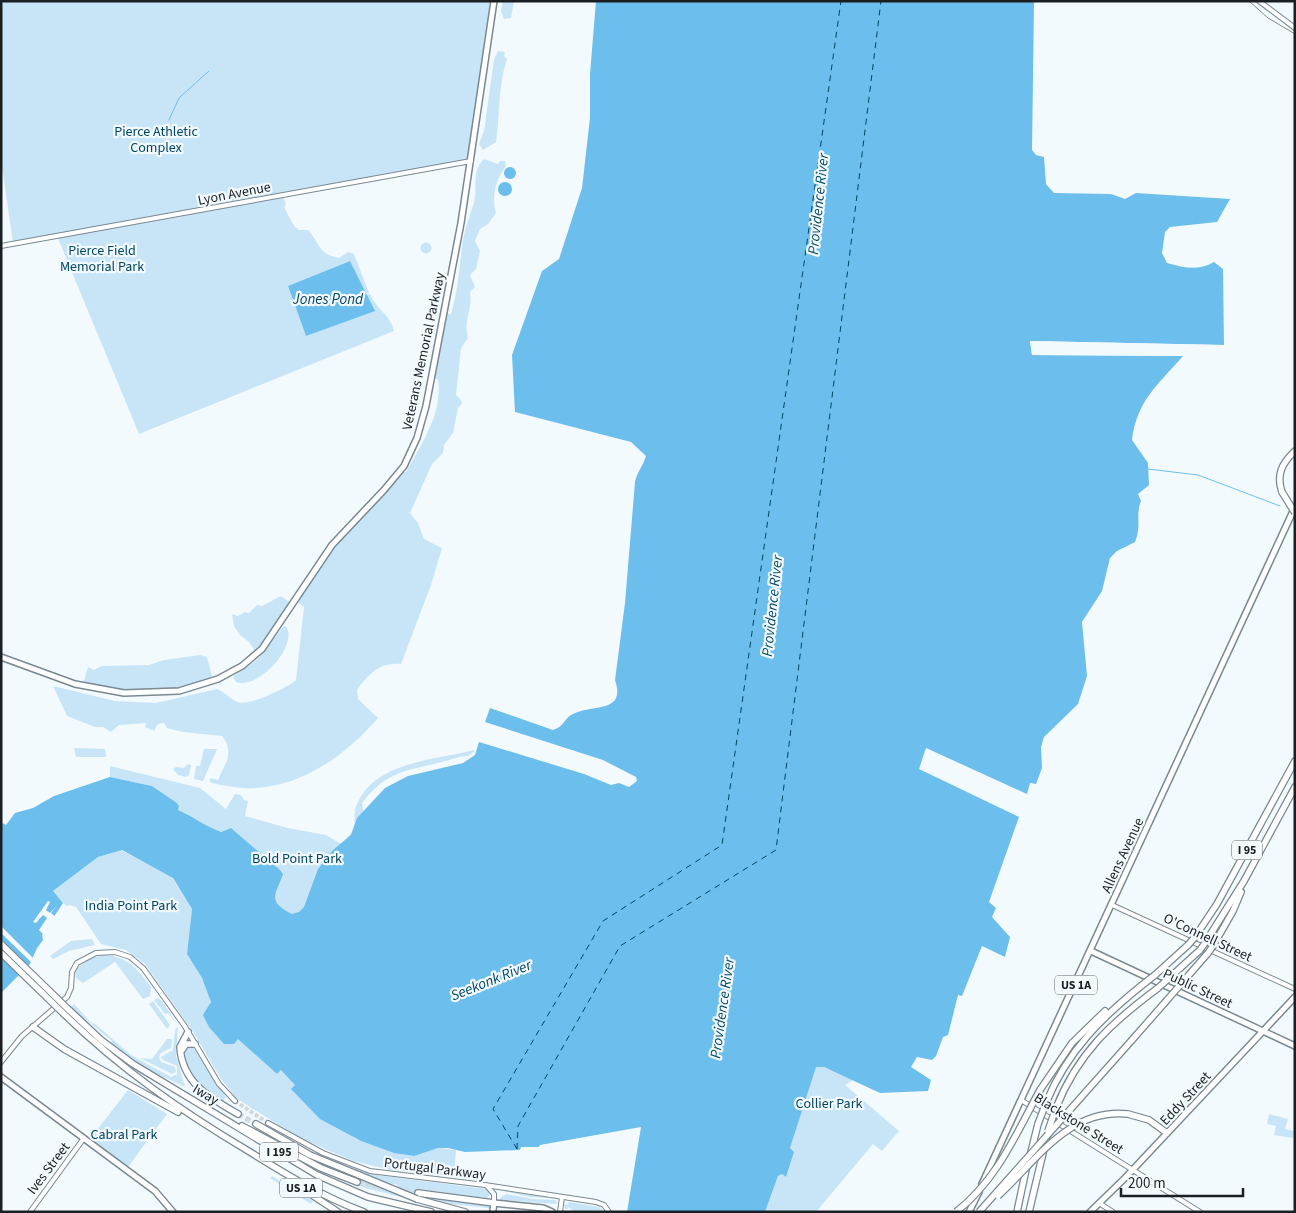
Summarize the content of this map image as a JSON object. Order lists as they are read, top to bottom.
{
  "streets": {
    "highway": [
      "I 95",
      "US 1A",
      "Iway",
      "I 195"
    ],
    "main road": [
      "Veterans Memorial Parkway",
      "Allens Avenue",
      "Public Street",
      "Eddy Street"
    ],
    "street": [
      "Lyon Avenue",
      "O'Connell Street",
      "Blackstone Street",
      "Ives Street",
      "Portugal Parkway"
    ]
  },
  "crossings": [
    ["Lyon Avenue", "Veterans Memorial Parkway"],
    ["Allens Avenue", "O'Connell Street"],
    ["Allens Avenue", "Public Street"],
    ["Allens Avenue", "Blackstone Street"],
    ["US 1A", "Iway"],
    ["Public Street", "Eddy Street"],
    ["Eddy Street", "Blackstone Street"]
  ],
  "water": ["Providence River", "Jones Pond", "Seekonk River"],
  "parks": [
    "Pierce Athletic Complex",
    "Pierce Field Memorial Park",
    "Bold Point Park",
    "India Point Park",
    "Collier Park",
    "Cabral Park"
  ],
  "scale_bar": "200 m"
}
